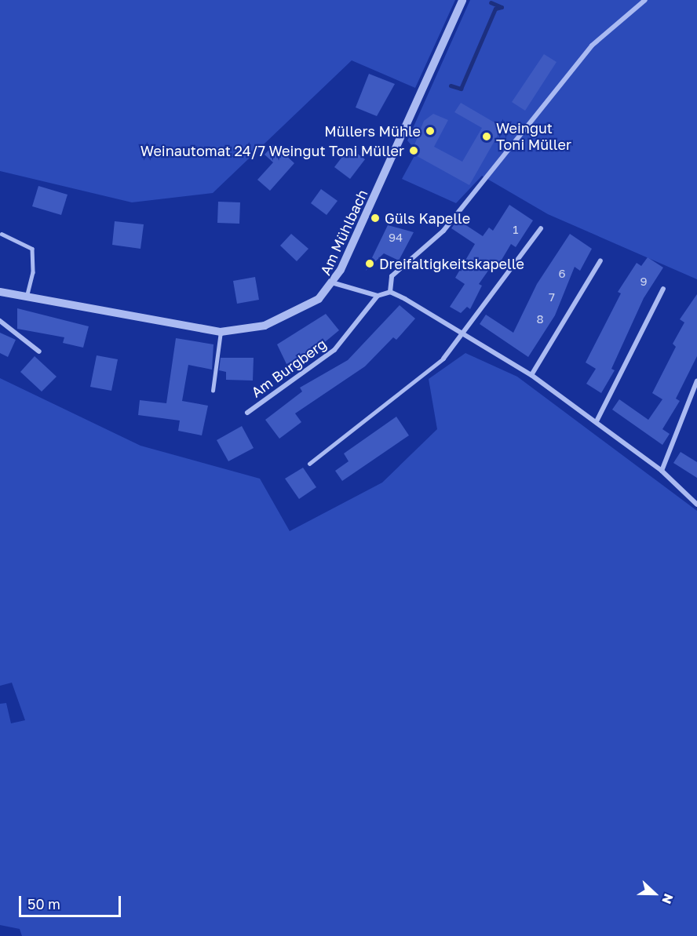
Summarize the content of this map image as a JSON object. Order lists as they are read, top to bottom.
{
  "streets": {
    "street": ["Am Mühlbach", "Am Burgberg"]
  },
  "places": [
    "Müllers Mühle",
    "Weingut Toni Müller",
    "Weinautomat 24/7 Weingut Toni Müller",
    "Güls Kapelle",
    "Dreifaltigkeitskapelle"
  ],
  "house_numbers": [
    "1",
    "94",
    "6",
    "9",
    "7",
    "8"
  ],
  "scale_bar": "50 m",
  "north": "right"
}
